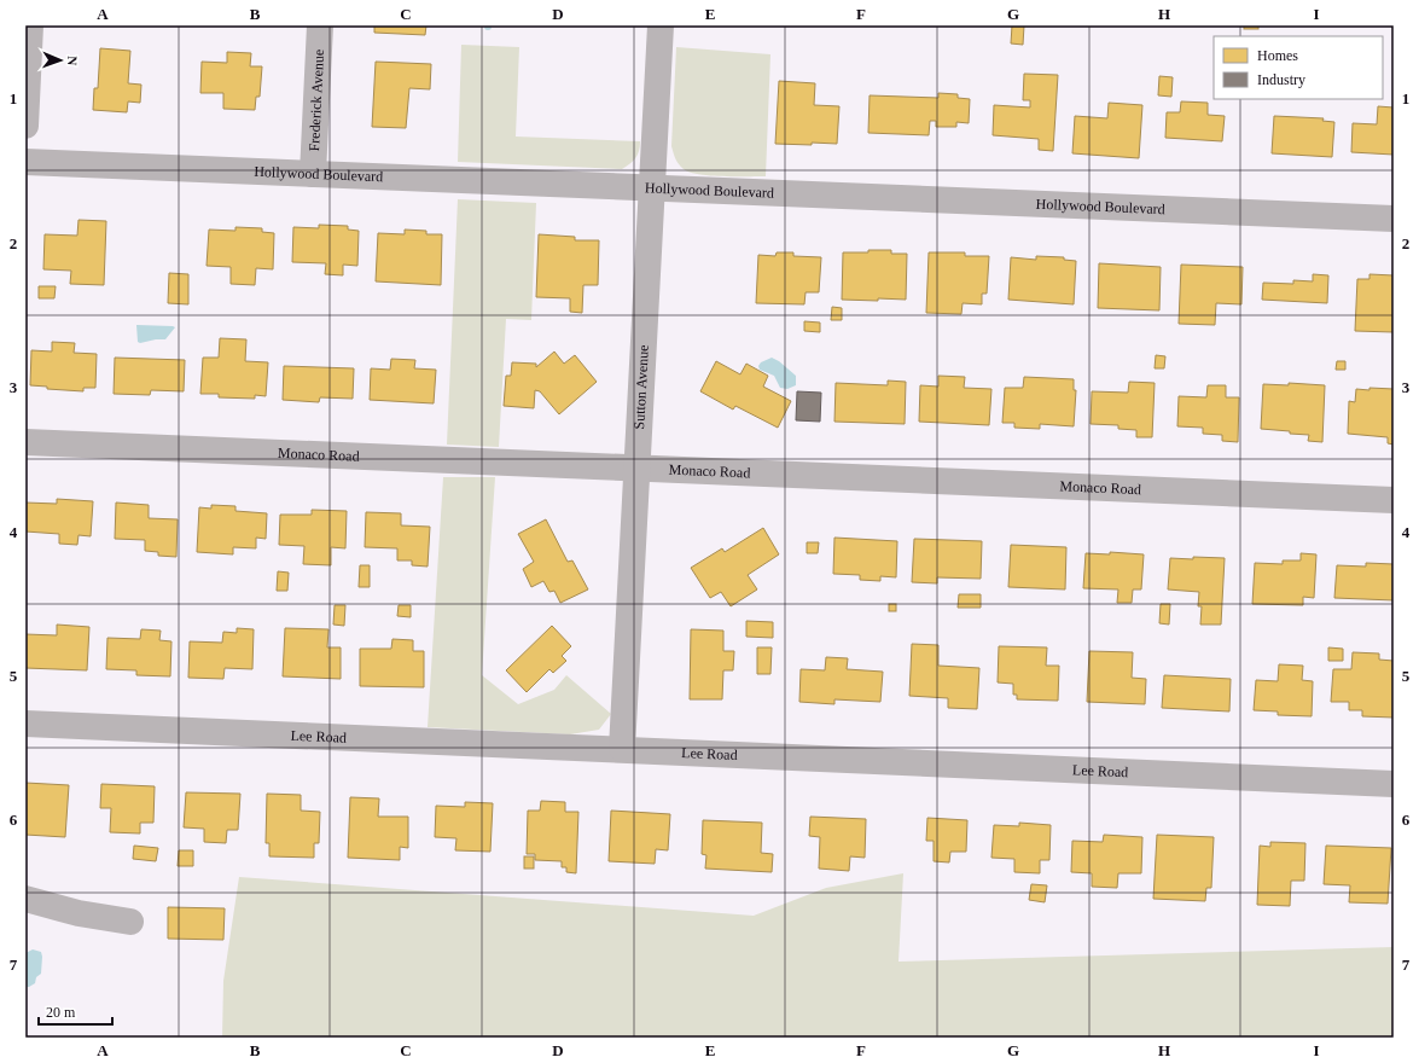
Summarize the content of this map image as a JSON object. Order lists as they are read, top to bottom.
{
  "streets": {
    "street": [
      "Frederick Avenue",
      "Hollywood Boulevard",
      "Sutton Avenue",
      "Monaco Road",
      "Lee Road"
    ]
  },
  "crossings": [
    ["Frederick Avenue", "Hollywood Boulevard"],
    ["Hollywood Boulevard", "Sutton Avenue"],
    ["Sutton Avenue", "Monaco Road"],
    ["Sutton Avenue", "Lee Road"]
  ],
  "legend": ["Homes", "Industry"],
  "scale_bar": "20 m",
  "north": "right",
  "grid": {
    "columns": [
      "A",
      "B",
      "C",
      "D",
      "E",
      "F",
      "G",
      "H",
      "I"
    ],
    "rows": [
      "1",
      "2",
      "3",
      "4",
      "5",
      "6",
      "7"
    ]
  }
}
